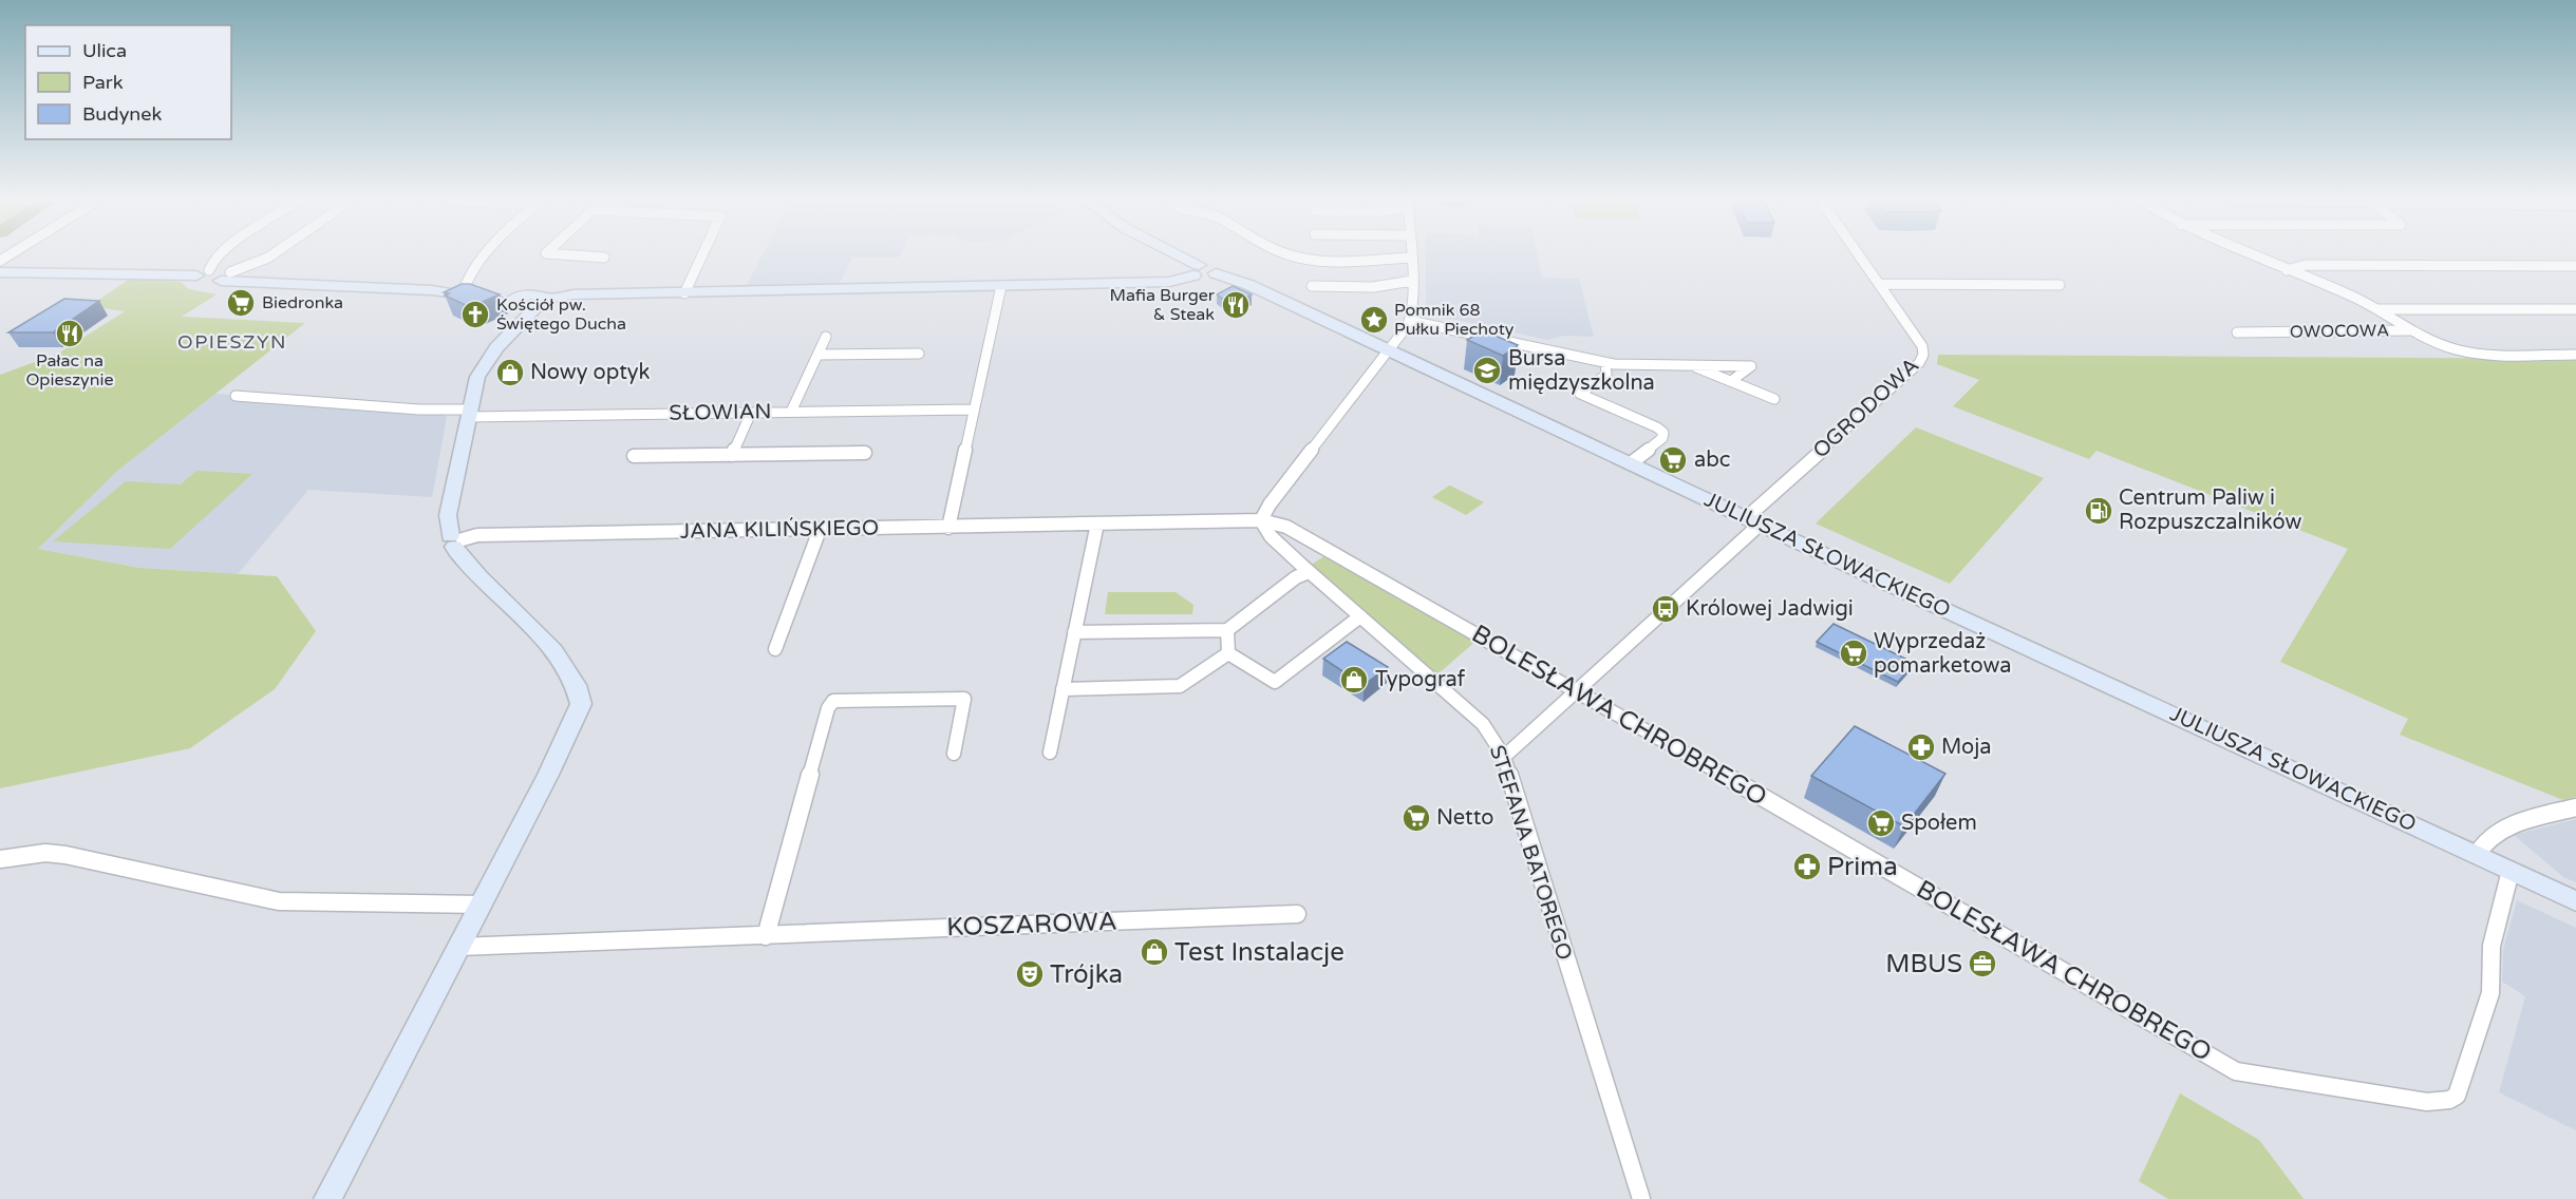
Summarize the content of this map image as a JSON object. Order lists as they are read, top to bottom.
{
  "streets": {
    "street": [
      "OWOCOWA",
      "OGRODOWA",
      "SŁOWIAN",
      "JANA KILIŃSKIEGO",
      "JULIUSZA SŁOWACKIEGO",
      "BOLESŁAWA CHROBREGO",
      "STEFANA BATOREGO",
      "KOSZAROWA"
    ]
  },
  "crossings": [
    ["OGRODOWA", "JULIUSZA SŁOWACKIEGO"],
    ["JANA KILIŃSKIEGO", "BOLESŁAWA CHROBREGO"],
    ["JANA KILIŃSKIEGO", "STEFANA BATOREGO"],
    ["JULIUSZA SŁOWACKIEGO", "BOLESŁAWA CHROBREGO"],
    ["BOLESŁAWA CHROBREGO", "STEFANA BATOREGO"]
  ],
  "districts": ["OPIESZYN"],
  "places": {
    "supermarket": [
      "Biedronka",
      "abc",
      "Wyprzedaż pomarketowa",
      "Netto",
      "Społem"
    ],
    "restaurant": ["Mafia Burger & Steak", "Pałac na Opieszynie"],
    "church": ["Kościół pw. Świętego Ducha"],
    "place": ["Pomnik 68 Pułku Piechoty"],
    "school or university": ["Bursa międzyszkolna"],
    "shop": ["Nowy optyk", "Typograf", "Test Instalacje"],
    "fuel station": ["Centrum Paliw i Rozpuszczalników"],
    "bus stop": ["Królowej Jadwigi"],
    "pharmacy": ["Moja", "Prima"],
    "office": ["MBUS"],
    "theatre": ["Trójka"]
  },
  "legend": ["Ulica", "Park", "Budynek"]
}
